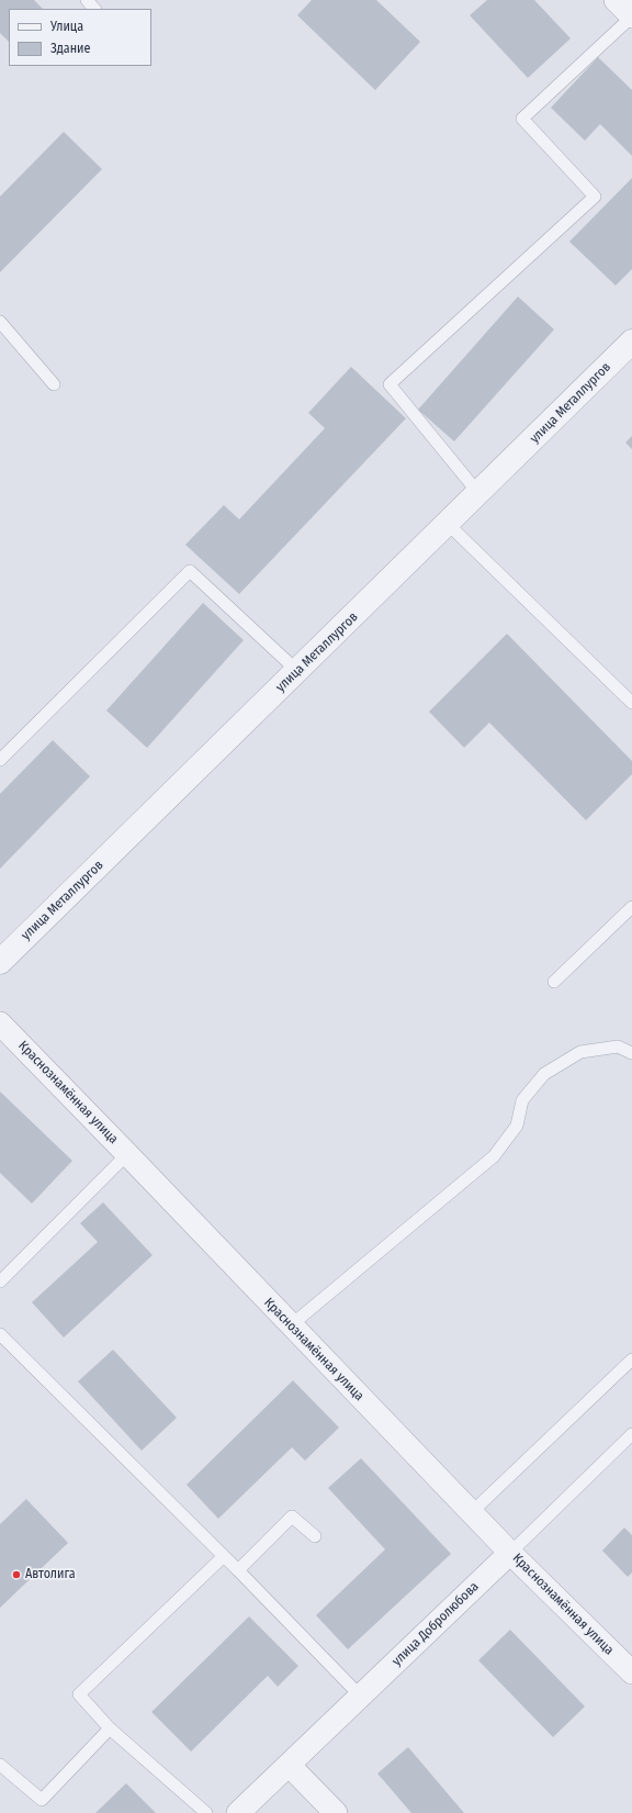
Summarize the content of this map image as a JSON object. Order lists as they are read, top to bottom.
{
  "streets": {
    "street": ["улица Металлургов", "Краснознамённая улица", "улица Добролюбова"]
  },
  "crossings": [
    ["Краснознамённая улица", "улица Добролюбова"]
  ],
  "places": ["Автолига"],
  "legend": ["Улица", "Здание"]
}
